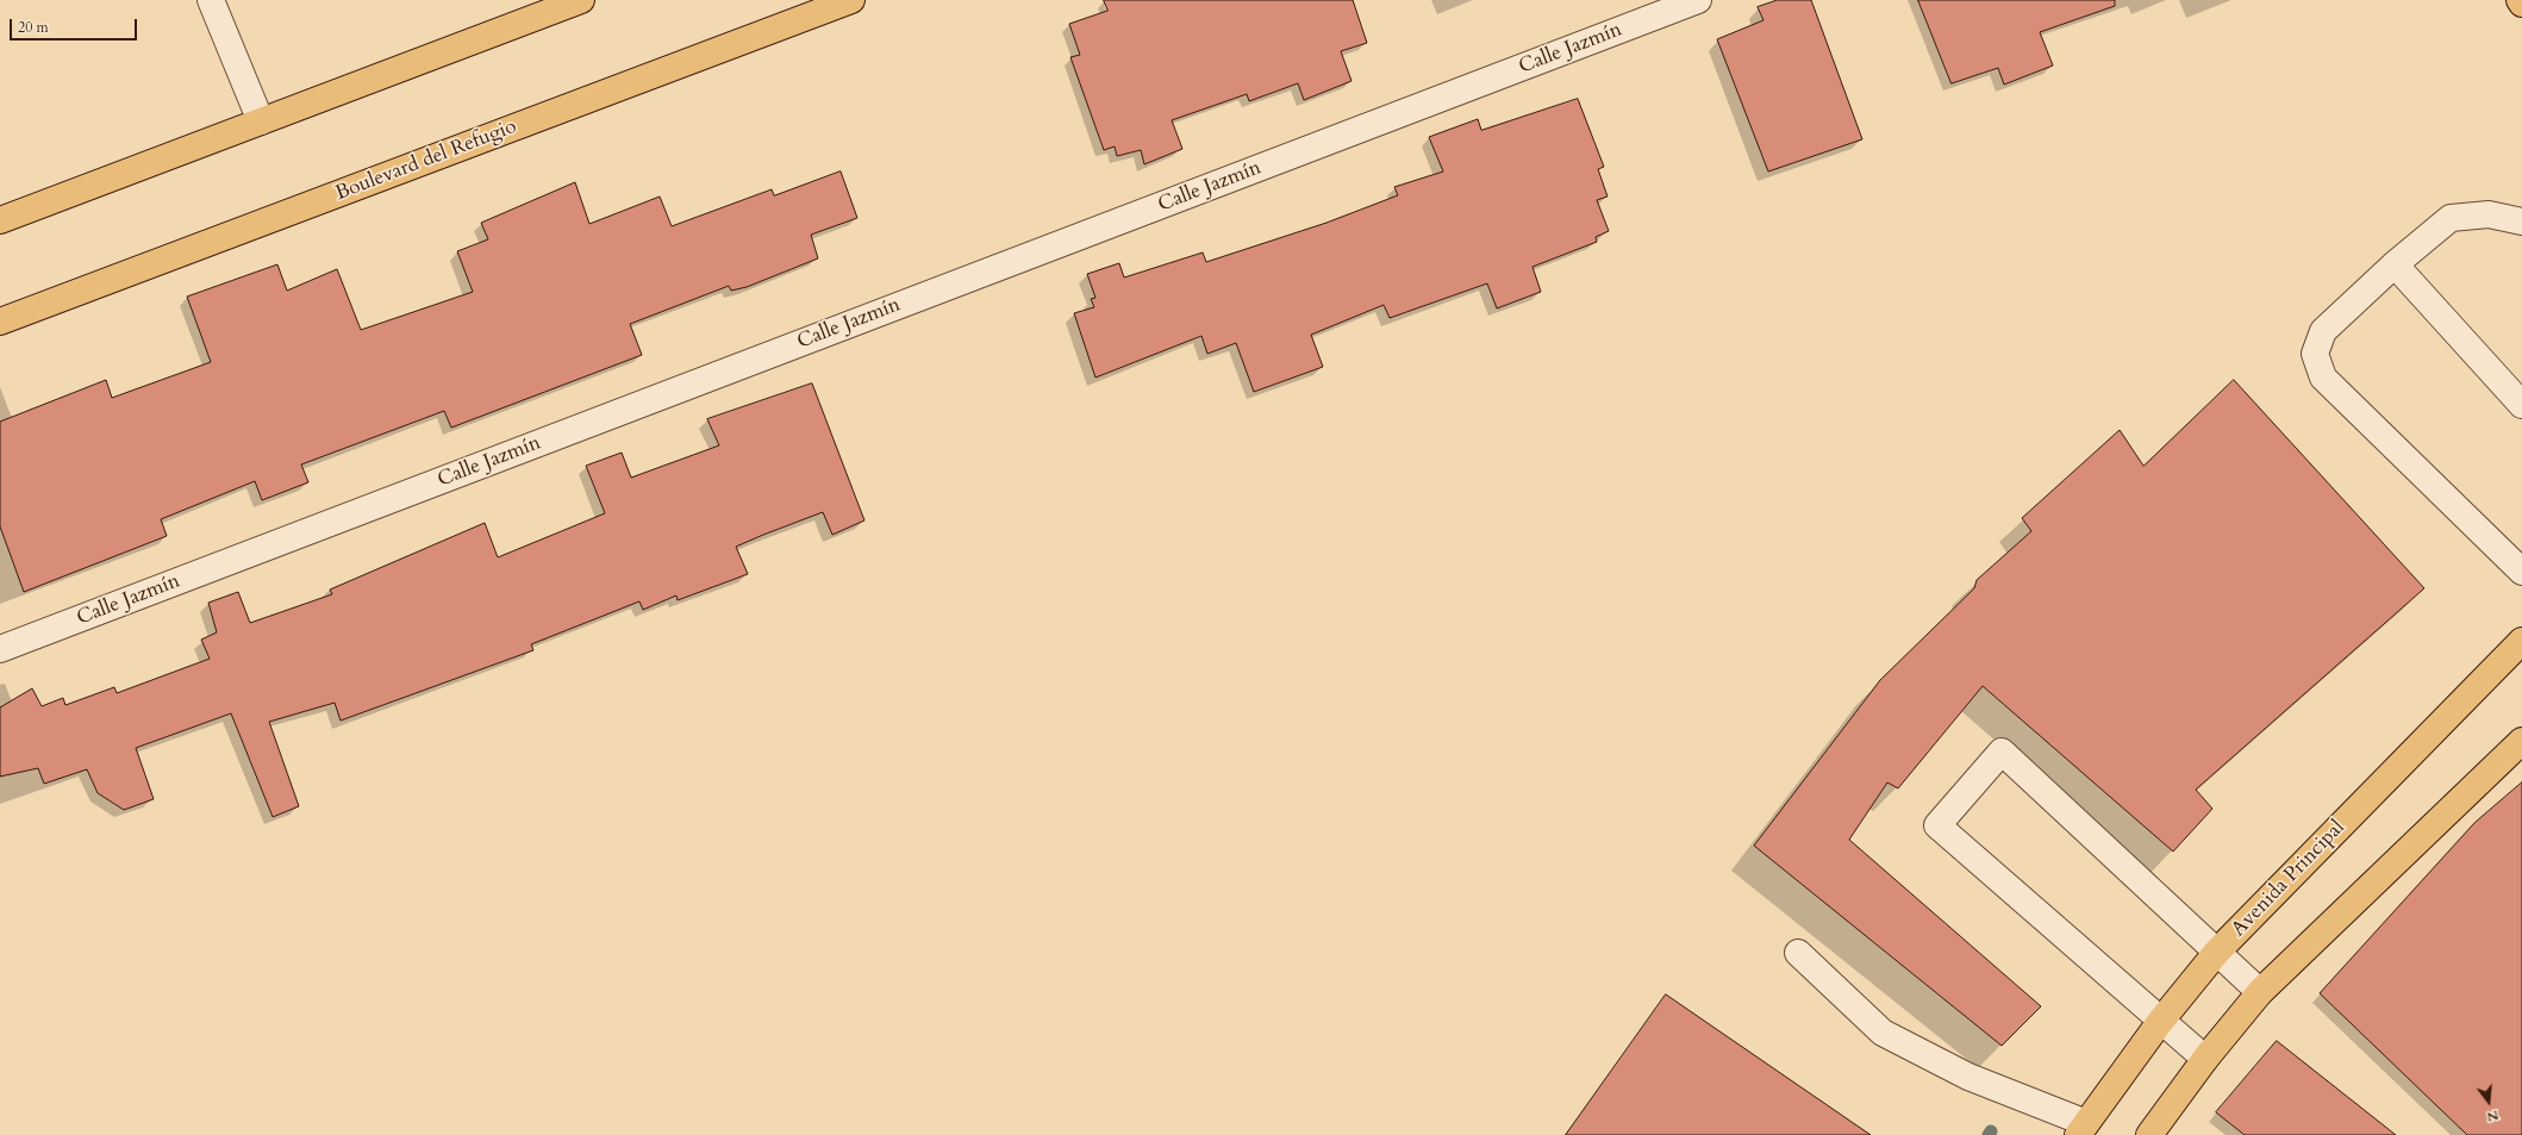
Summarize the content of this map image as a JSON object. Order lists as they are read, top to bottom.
{
  "streets": {
    "main road": ["Boulevard del Refugio", "Avenida Principal"],
    "street": ["Calle Jazmín"]
  },
  "scale_bar": "20 m",
  "north": "bottom"
}
